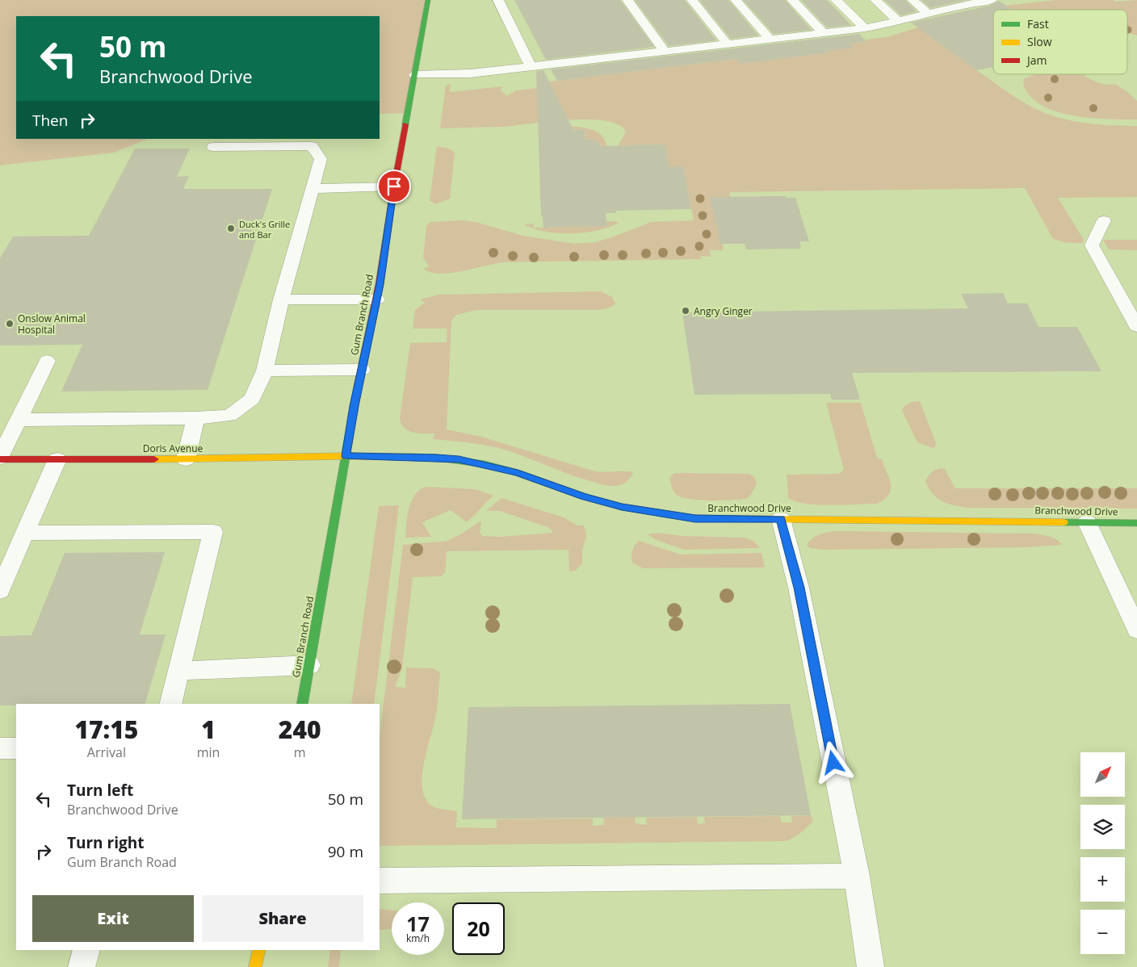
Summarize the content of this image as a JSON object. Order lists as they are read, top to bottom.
{
  "streets": {
    "main road": ["Gum Branch Road", "Doris Avenue", "Branchwood Drive"]
  },
  "crossings": [
    ["Gum Branch Road", "Doris Avenue"],
    ["Gum Branch Road", "Branchwood Drive"],
    ["Doris Avenue", "Branchwood Drive"]
  ],
  "places": ["Duck's Grille and Bar", "Angry Ginger", "Onslow Animal Hospital"],
  "legend": ["Fast", "Slow", "Jam"],
  "north": "top right",
  "page": {
    "turn": ["50 m", "Branchwood Drive"],
    "then": "Then",
    "eta": [
      "17:15",
      "Arrival",
      "1",
      "min",
      "240",
      "m"
    ],
    "map_buttons": ["+", "−"],
    "list": [
      {
        "name": "Turn left",
        "note": "Branchwood Drive",
        "value": "50 m"
      },
      {
        "name": "Turn right",
        "note": "Gum Branch Road",
        "value": "90 m"
      }
    ],
    "buttons": ["Exit", "Share"],
    "speed": "17 km/h",
    "limit": "20"
  }
}
